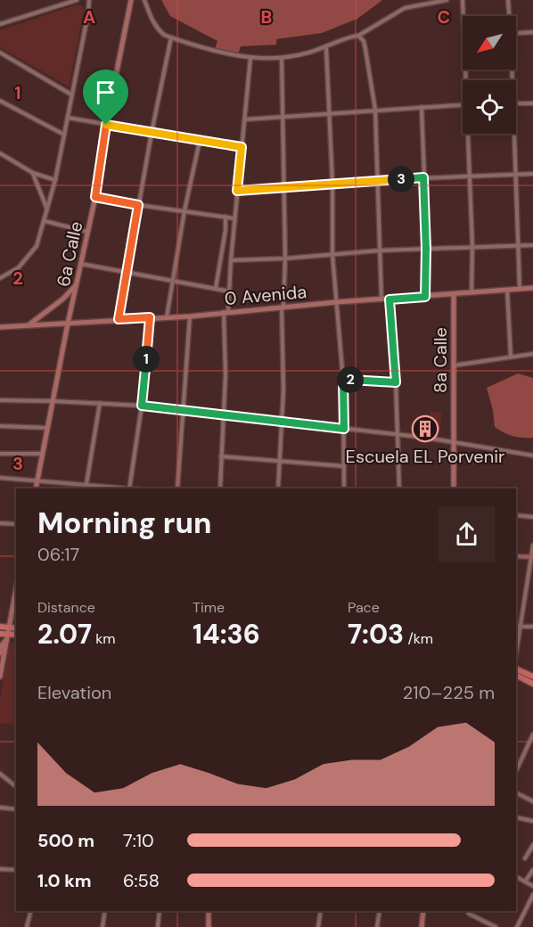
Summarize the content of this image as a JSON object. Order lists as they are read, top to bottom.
{
  "streets": {
    "street": ["6a Calle", "0 Avenida", "8a Calle"]
  },
  "crossings": [
    ["6a Calle", "0 Avenida"],
    ["0 Avenida", "8a Calle"]
  ],
  "places": {
    "building": ["Escuela EL Porvenir"]
  },
  "north": "bottom left",
  "page": {
    "pins": ["3", "1", "2"],
    "heading": ["Morning run", "06:17"],
    "stats": [
      ["Distance", "2.07 km"],
      ["Time", "14:36"],
      ["Pace", "7:03 /km"]
    ],
    "chart": ["Elevation", "210–225 m"],
    "list": [
      {
        "name": "500 m",
        "note": "7:10"
      },
      {
        "name": "1.0 km",
        "note": "6:58"
      }
    ]
  },
  "grid": {
    "columns": ["A", "B", "C"],
    "rows": ["1", "2", "3"]
  }
}
